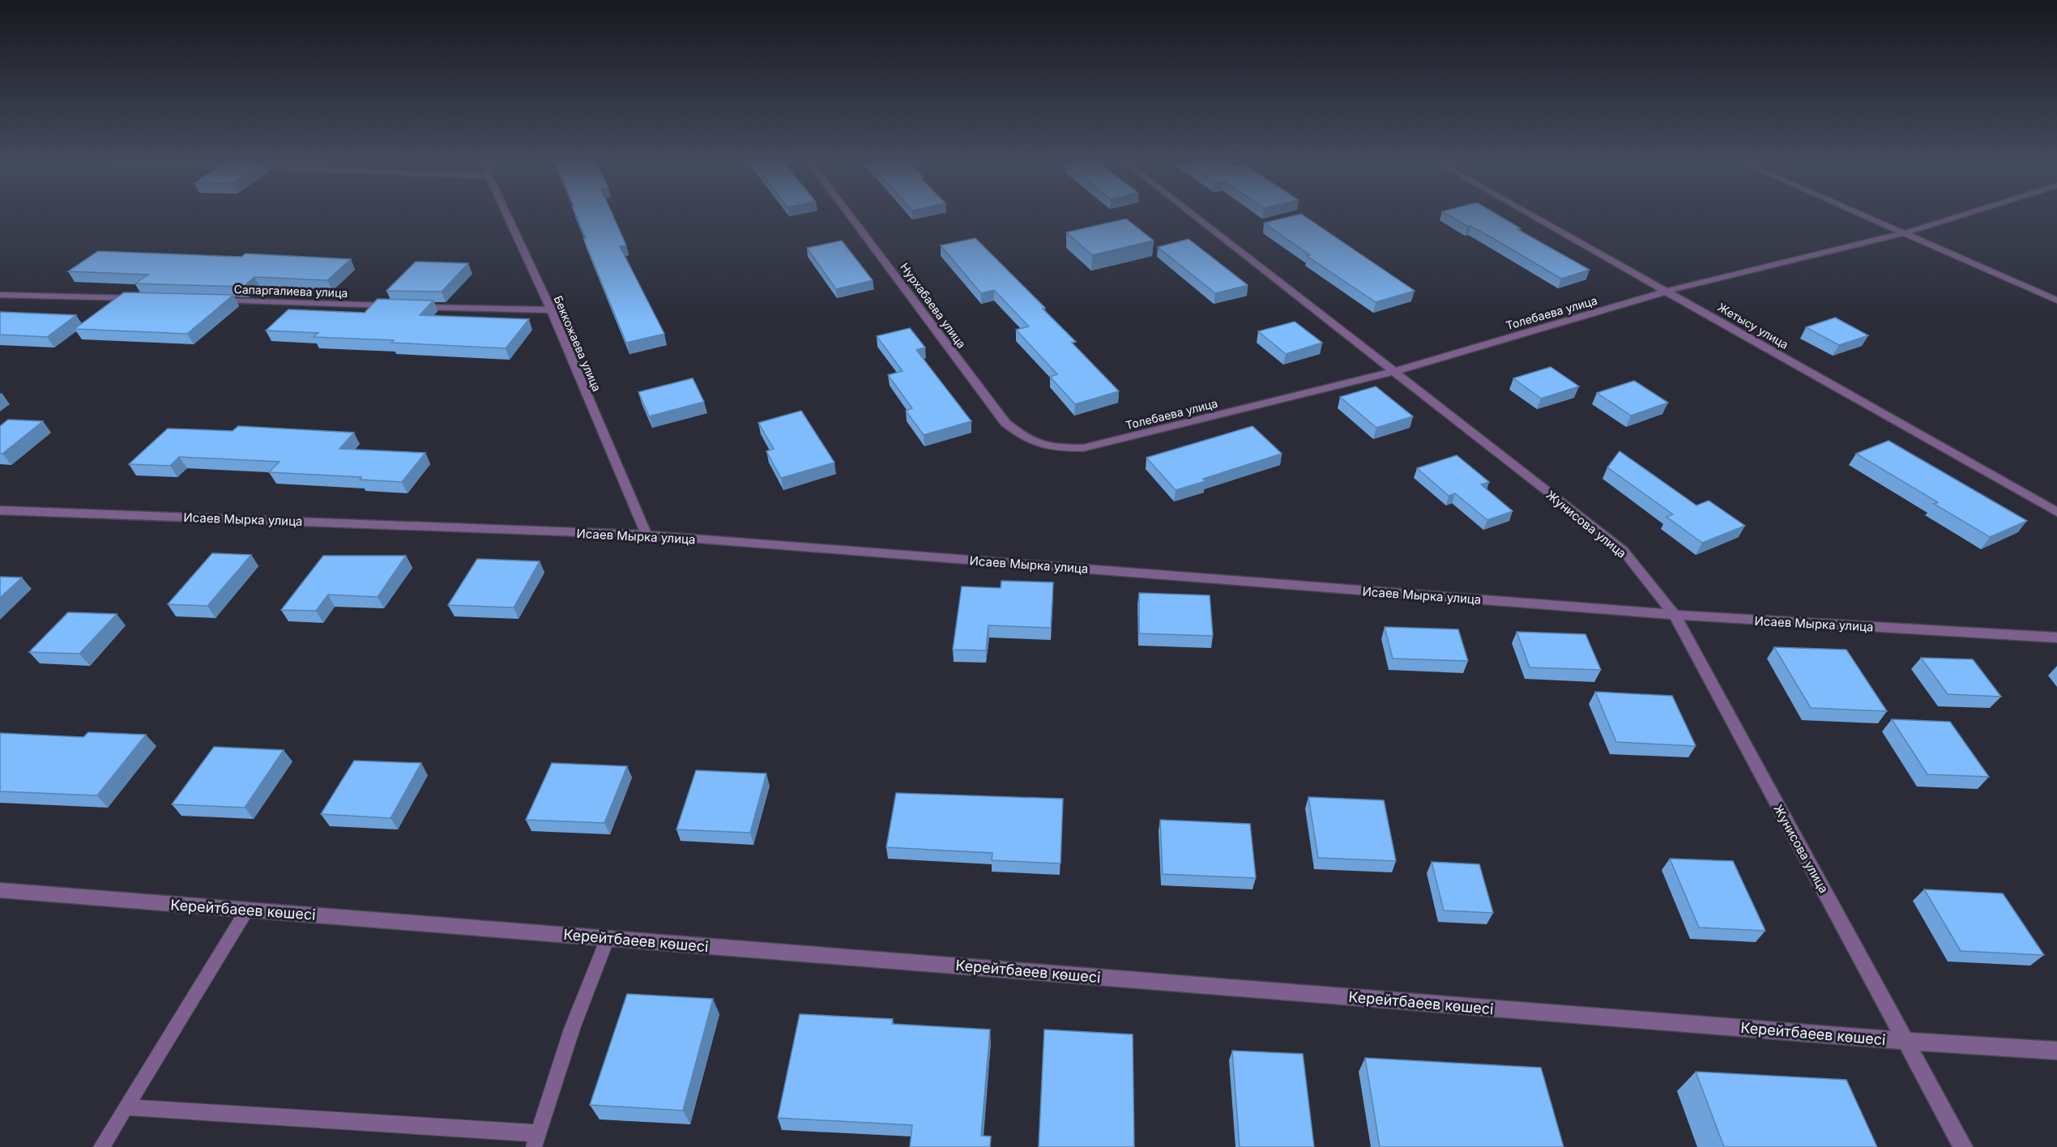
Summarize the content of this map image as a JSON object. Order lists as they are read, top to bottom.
{
  "streets": {
    "street": [
      "Сапаргалиева улица",
      "Нурхабаева улица",
      "Толебаева улица",
      "Жетысу улица",
      "Беккожаева улица",
      "Исаев Мырка улица",
      "Жунисова улица",
      "Керейтбаеев көшесі"
    ]
  },
  "crossings": [
    ["Сапаргалиева улица", "Беккожаева улица"],
    ["Нурхабаева улица", "Толебаева улица"],
    ["Толебаева улица", "Жетысу улица"],
    ["Толебаева улица", "Жунисова улица"],
    ["Беккожаева улица", "Исаев Мырка улица"],
    ["Исаев Мырка улица", "Жунисова улица"],
    ["Жунисова улица", "Керейтбаеев көшесі"]
  ]
}
